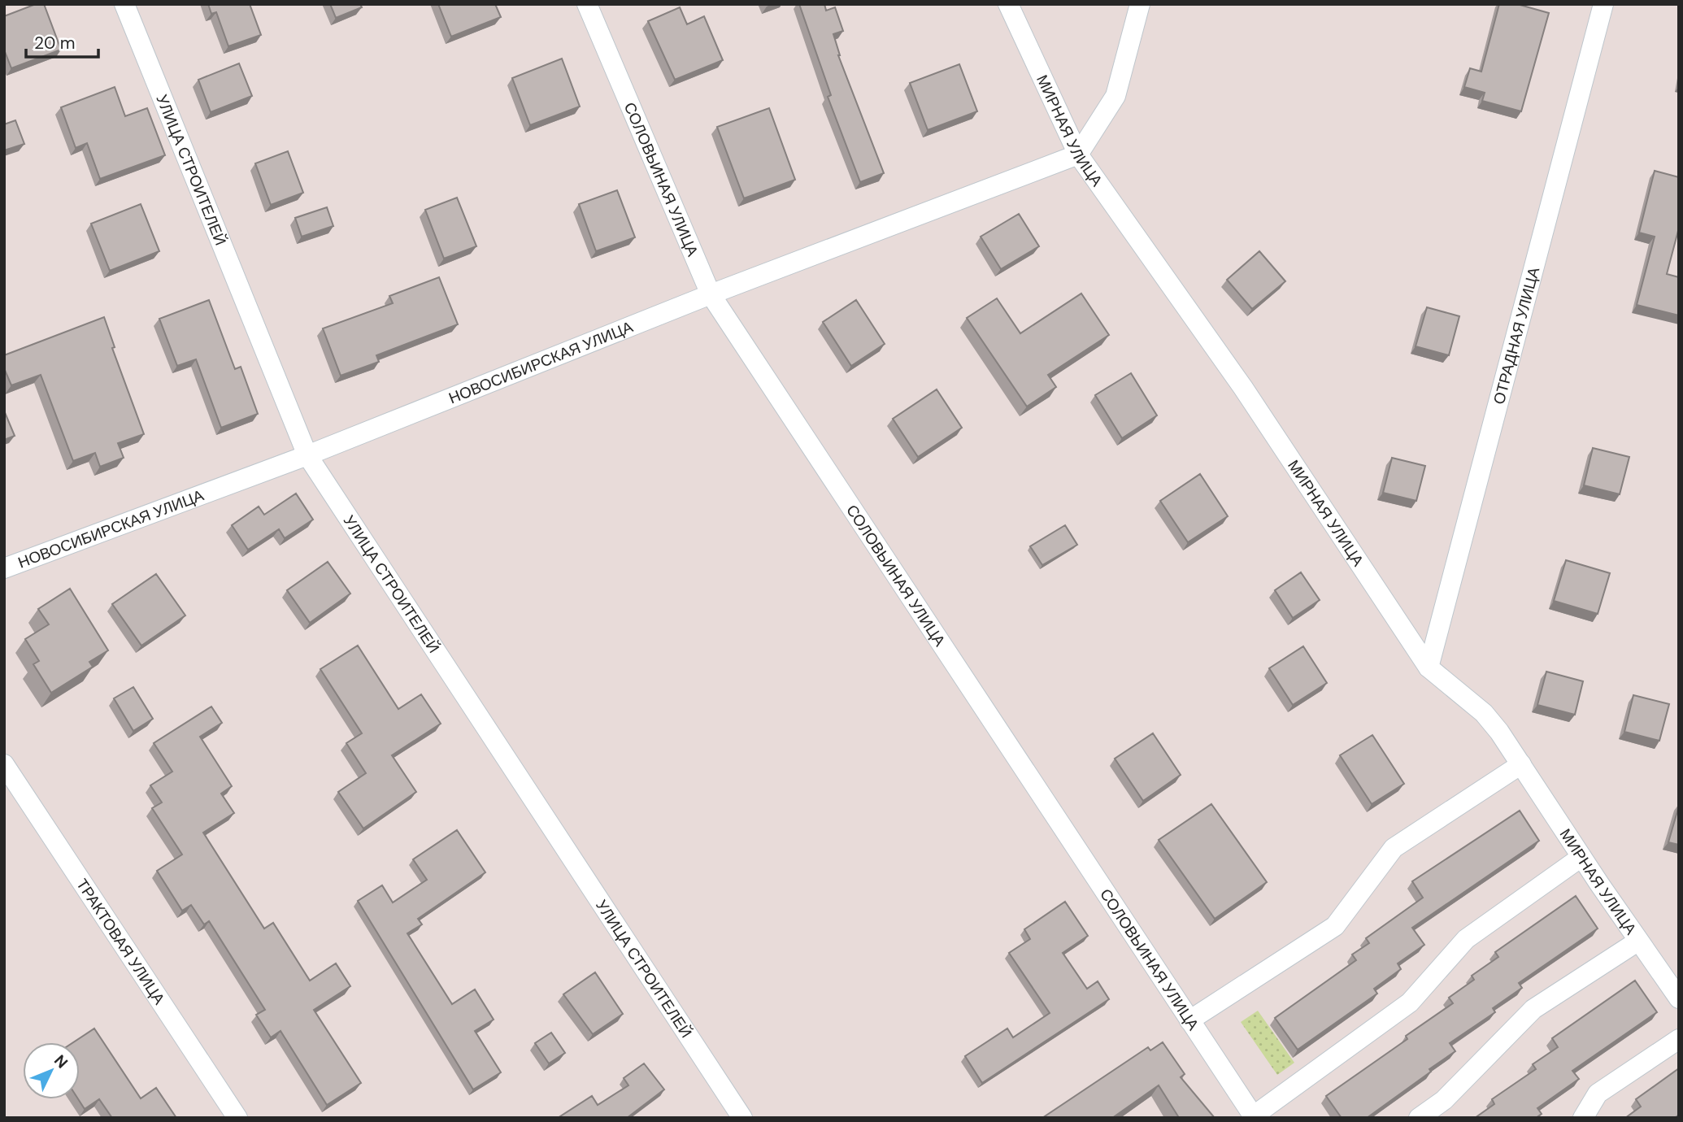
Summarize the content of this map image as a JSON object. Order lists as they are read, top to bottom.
{
  "streets": {
    "street": [
      "МИРНАЯ УЛИЦА",
      "УЛИЦА СТРОИТЕЛЕЙ",
      "СОЛОВЬИНАЯ УЛИЦА",
      "ОТРАДНАЯ УЛИЦА",
      "НОВОСИБИРСКАЯ УЛИЦА",
      "ТРАКТОВАЯ УЛИЦА"
    ]
  },
  "crossings": [
    ["МИРНАЯ УЛИЦА", "ОТРАДНАЯ УЛИЦА"],
    ["МИРНАЯ УЛИЦА", "НОВОСИБИРСКАЯ УЛИЦА"],
    ["УЛИЦА СТРОИТЕЛЕЙ", "НОВОСИБИРСКАЯ УЛИЦА"],
    ["СОЛОВЬИНАЯ УЛИЦА", "НОВОСИБИРСКАЯ УЛИЦА"]
  ],
  "scale_bar": "20 m",
  "north": "top right"
}
